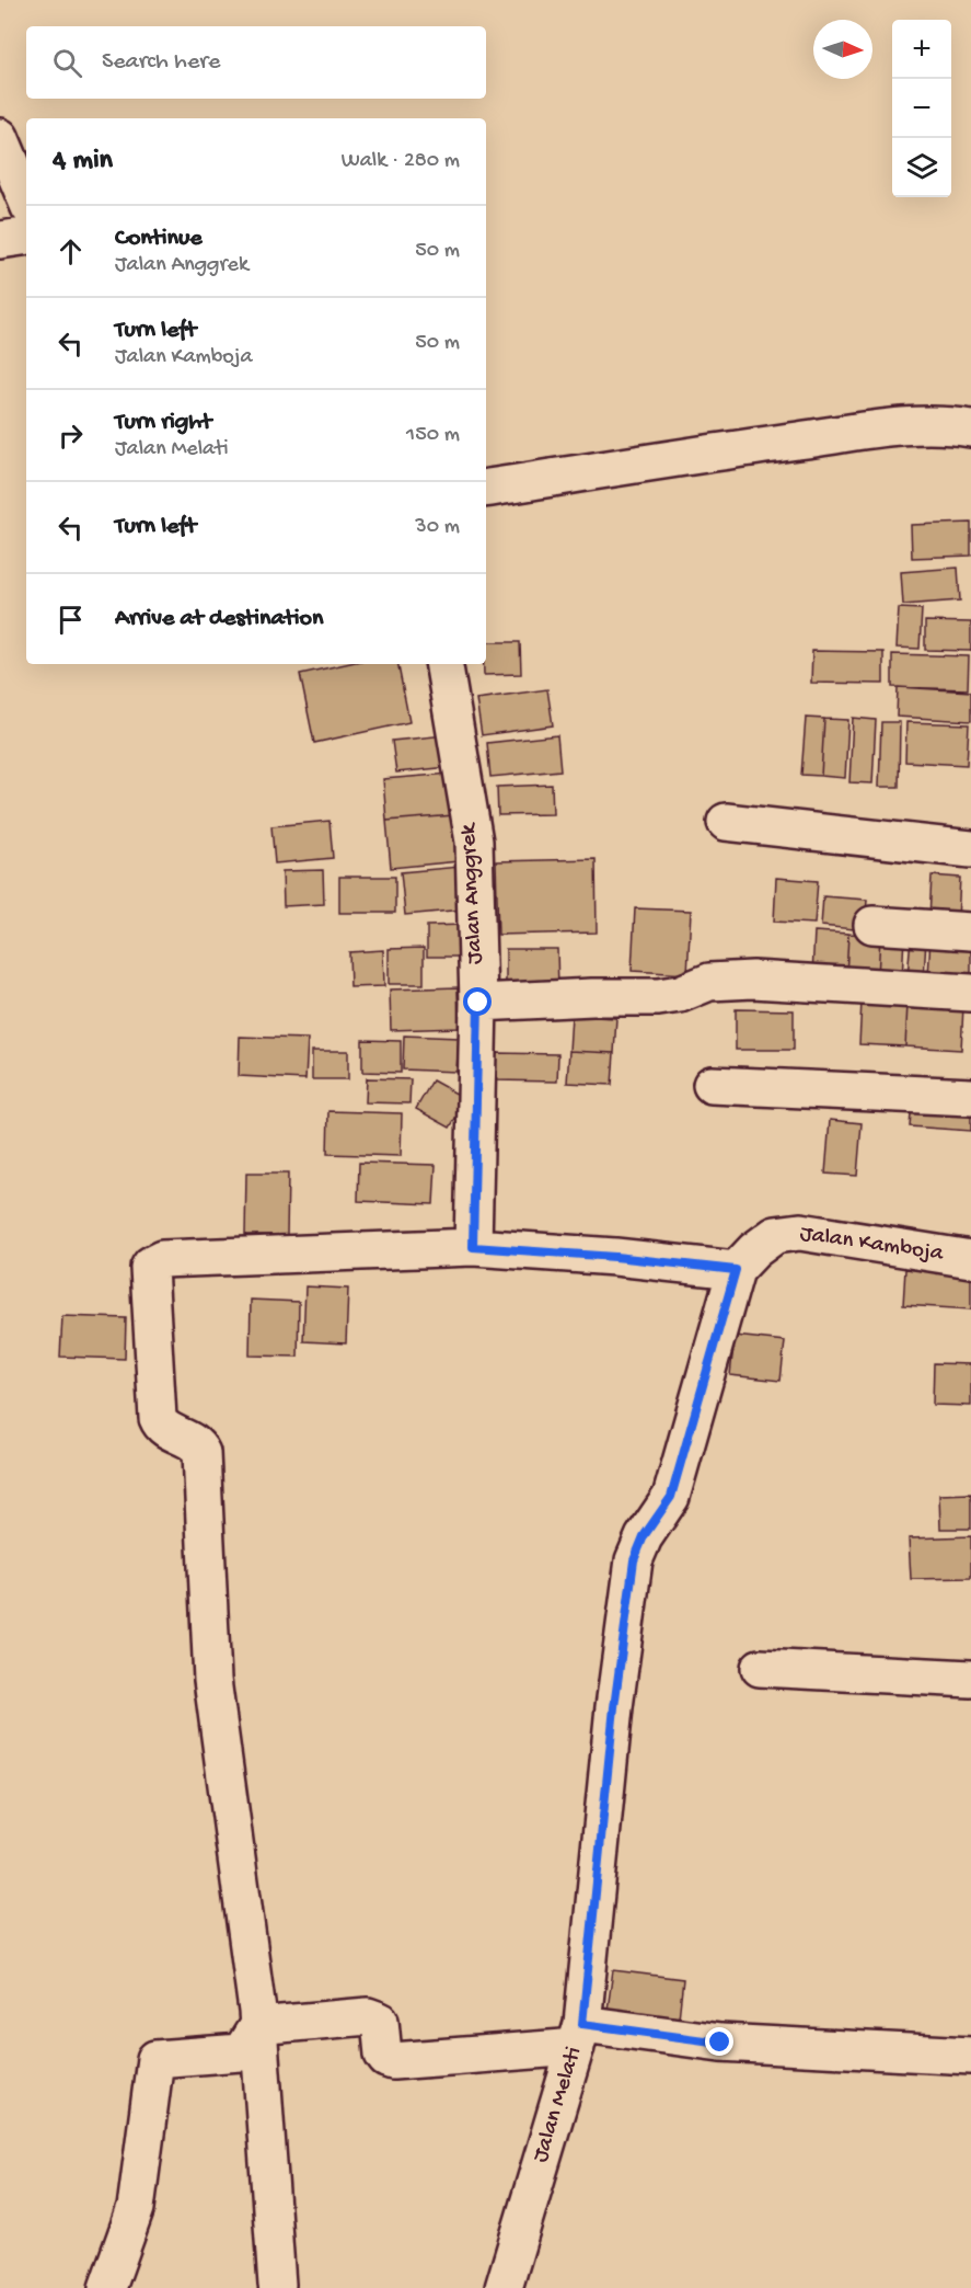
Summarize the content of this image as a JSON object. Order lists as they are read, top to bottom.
{
  "streets": {
    "street": ["Jalan Anggrek", "Jalan Kamboja", "Jalan Melati"]
  },
  "crossings": [
    ["Jalan Kamboja", "Jalan Melati"]
  ],
  "north": "right",
  "page": {
    "map_buttons": ["+", "−"],
    "search": "Search here",
    "heading": ["4 min", "Walk · 280 m"],
    "list": [
      ["Continue", "Jalan Anggrek", "50 m"],
      ["Turn left", "Jalan Kamboja", "50 m"],
      ["Turn right", "Jalan Melati", "150 m"],
      ["Turn left", "30 m"],
      "Arrive at destination"
    ]
  }
}
